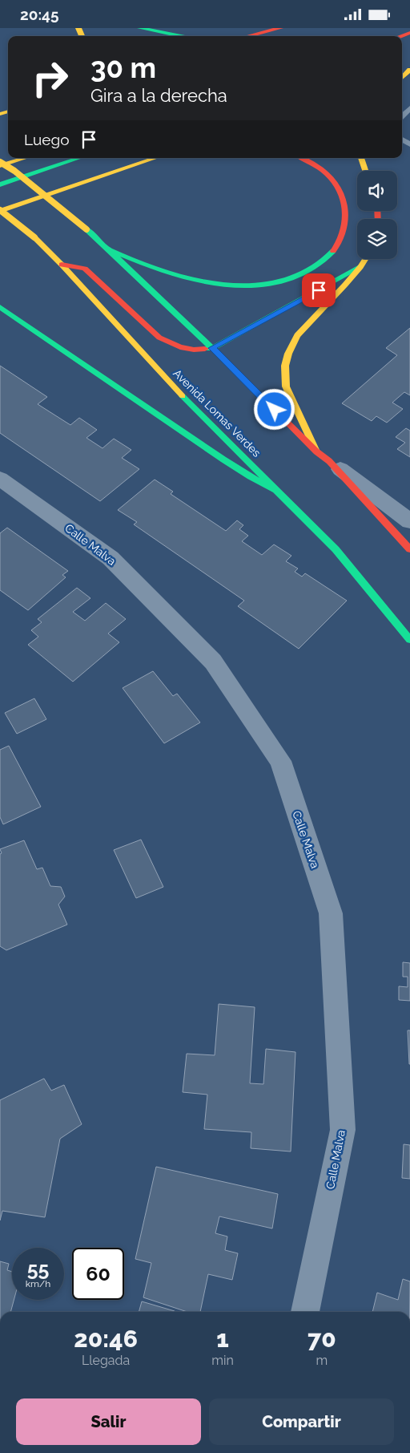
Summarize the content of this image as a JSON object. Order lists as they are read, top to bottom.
{
  "streets": {
    "main road": ["Avenida Lomas Verdes"],
    "street": ["Calle Malva"]
  },
  "page": {
    "status": "20:45",
    "turn": ["30 m", "Gira a la derecha"],
    "then": "Luego",
    "speed": "55 km/h",
    "limit": "60",
    "eta": [
      "20:46",
      "Llegada",
      "1",
      "min",
      "70",
      "m"
    ],
    "buttons": ["Salir", "Compartir"]
  }
}
